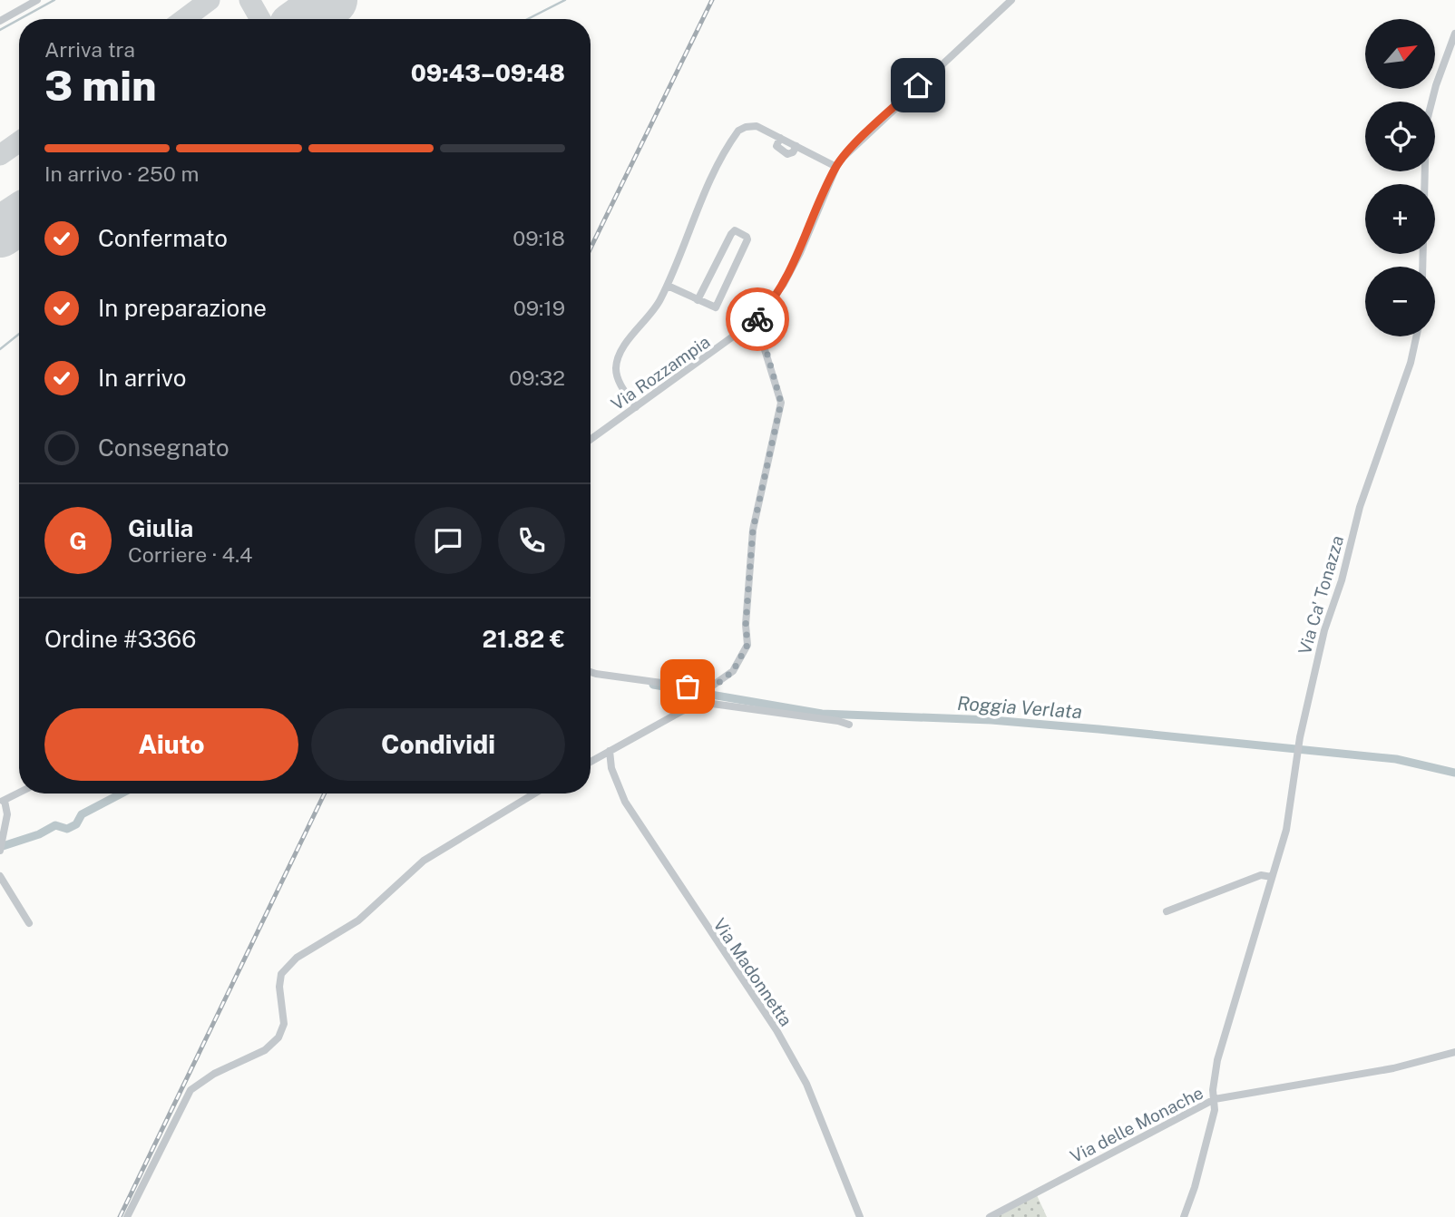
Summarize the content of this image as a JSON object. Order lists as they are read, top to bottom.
{
  "streets": {
    "street": [
      "Via Rozzampia",
      "Via Ca' Tonazza",
      "Via Madonnetta",
      "Via delle Monache"
    ]
  },
  "crossings": [
    ["Via Ca' Tonazza", "Via delle Monache"]
  ],
  "water": ["Roggia Verlata"],
  "north": "top right",
  "page": {
    "map_buttons": ["+", "−"],
    "heading": ["3 min", "Arriva tra", "09:43–09:48"],
    "panel": [
      "Giulia",
      "Corriere · 4.4",
      "Ordine #3366",
      "21.82 €"
    ],
    "bar": "In arrivo · 250 m",
    "list": [
      ["Confermato", "09:18"],
      ["In preparazione", "09:19"],
      ["In arrivo", "09:32"],
      "Consegnato"
    ],
    "round": "G",
    "buttons": ["Aiuto", "Condividi"]
  }
}
